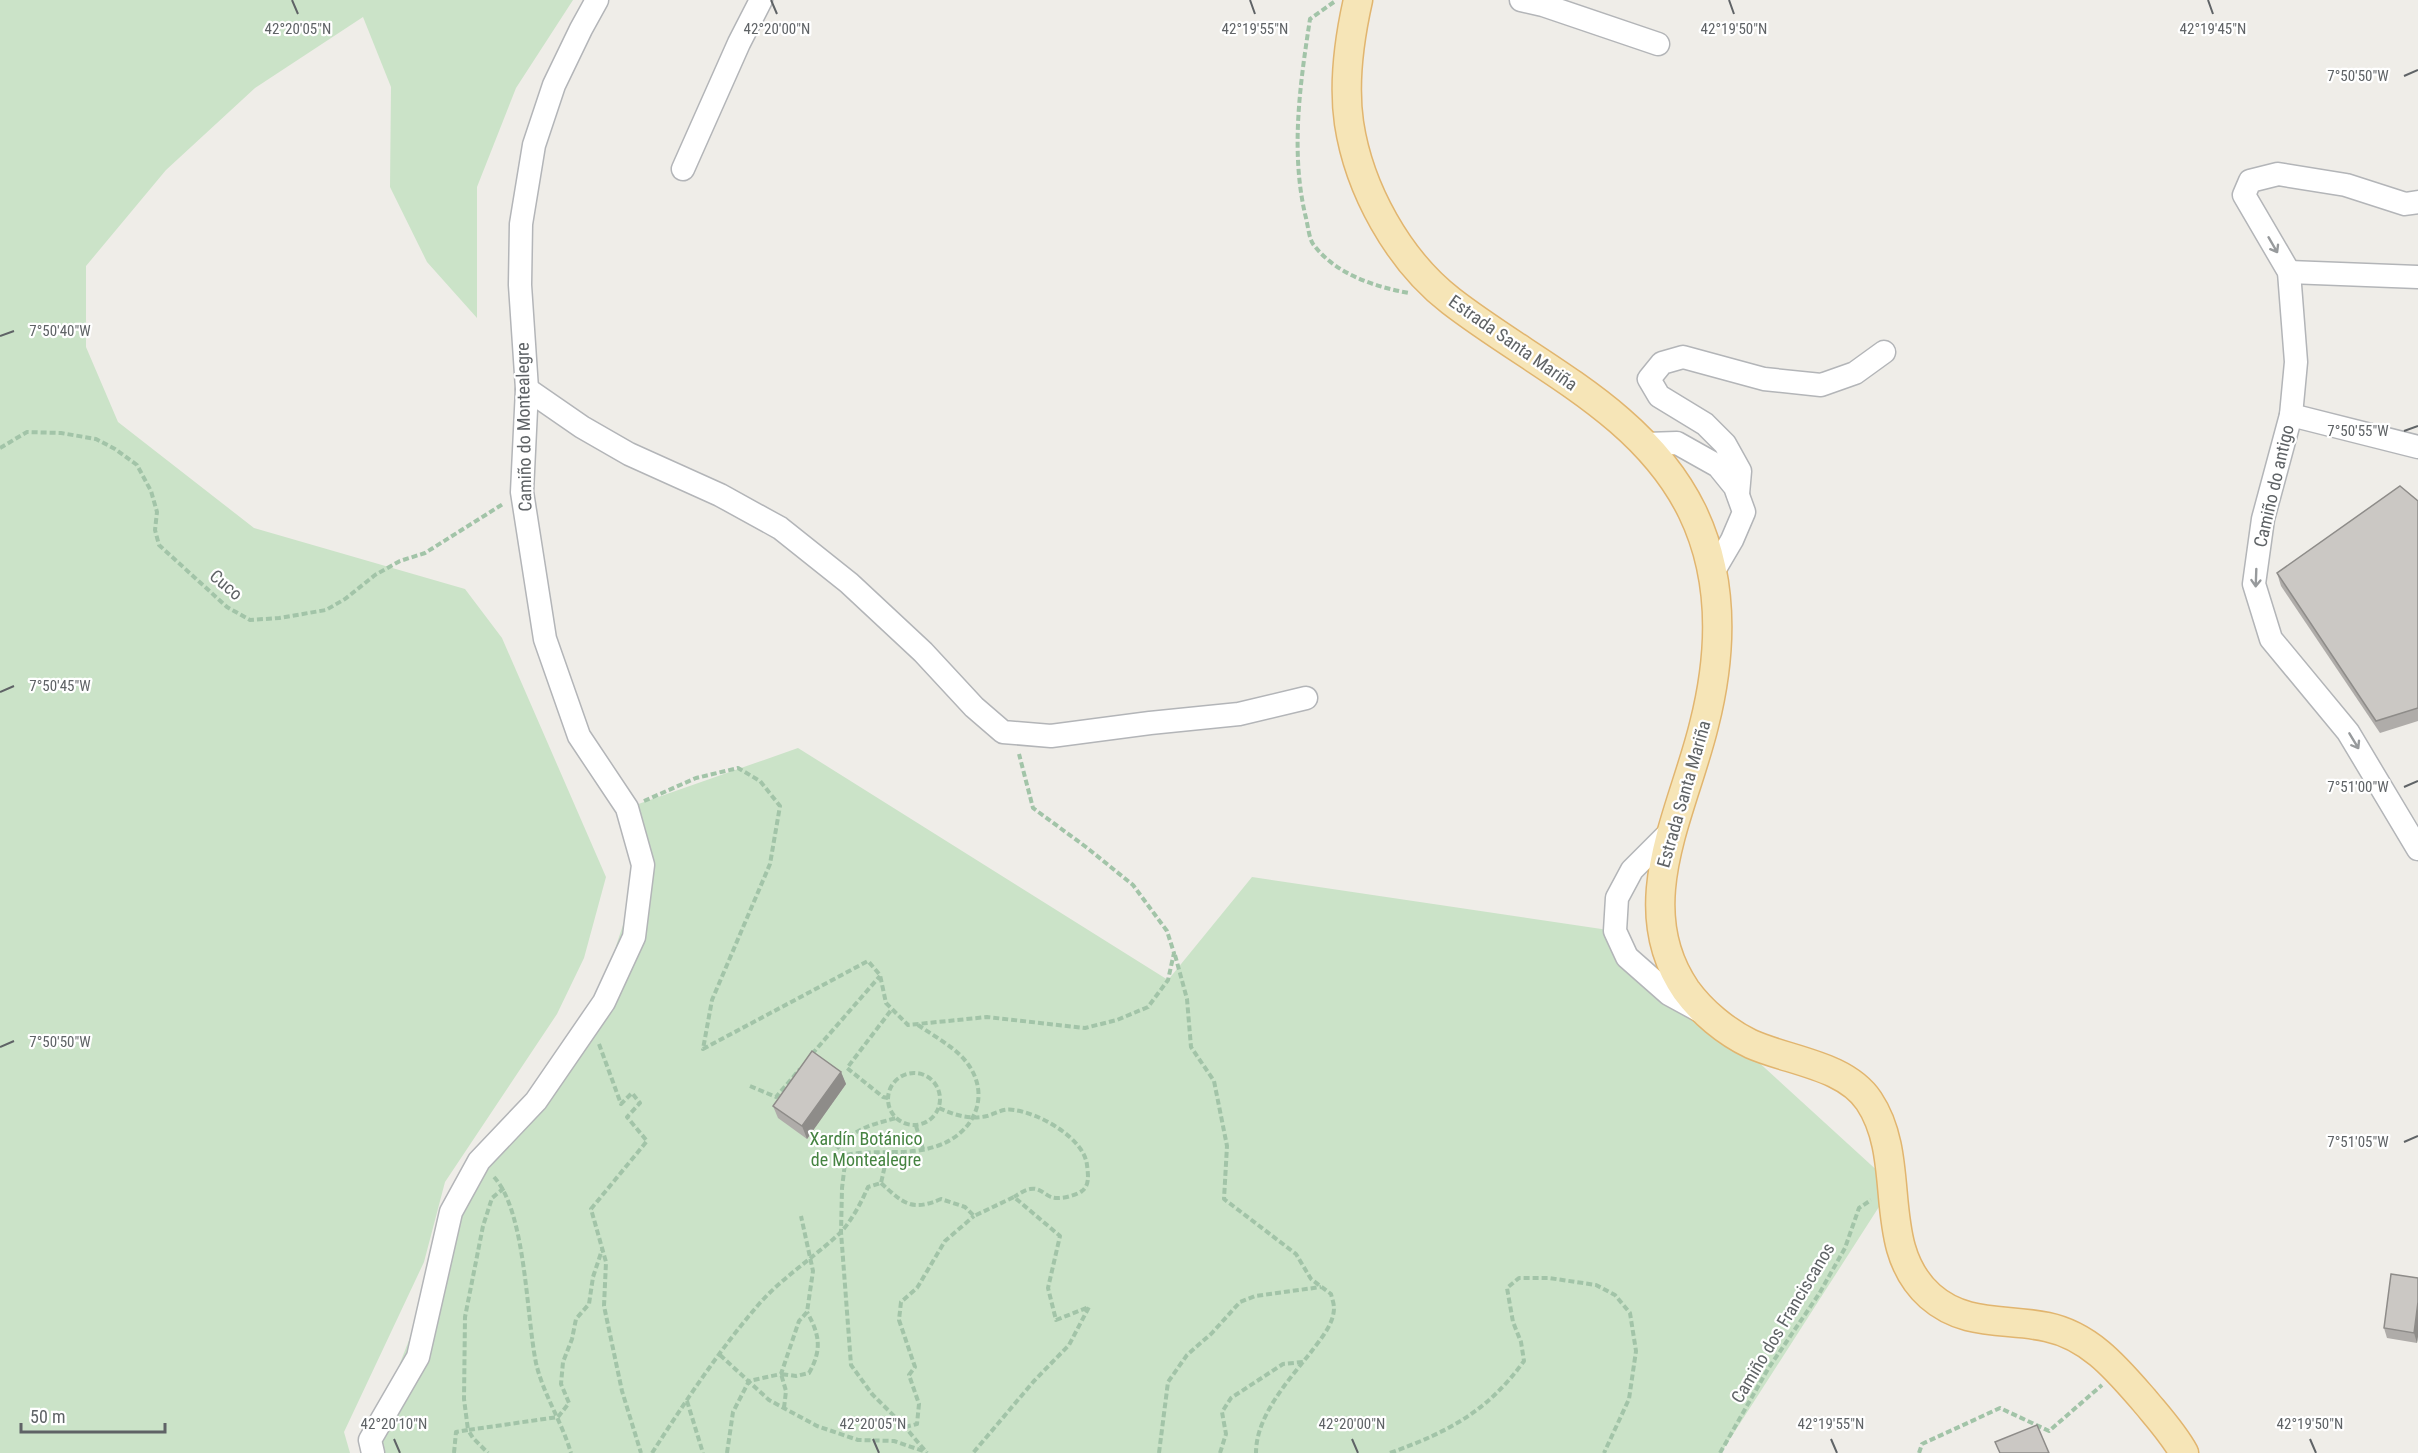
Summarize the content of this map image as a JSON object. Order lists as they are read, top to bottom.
{
  "streets": {
    "main road": ["Estrada Santa Mariña"],
    "street": ["Camiño do Montealegre", "Camiño do antigo"],
    "path": ["Cuco", "Camiño dos Franciscanos"]
  },
  "crossings": [
    ["Estrada Santa Mariña", "Camiño dos Franciscanos"],
    ["Camiño do Montealegre", "Cuco"]
  ],
  "parks": ["Xardín Botánico de Montealegre"],
  "scale_bar": "50 m",
  "coordinates": [
    "42°20'05\"N",
    "42°20'00\"N",
    "42°19'55\"N",
    "42°19'50\"N",
    "42°19'45\"N",
    "7°50'50\"W",
    "7°50'40\"W",
    "7°50'55\"W",
    "7°50'45\"W",
    "7°51'00\"W",
    "7°51'05\"W",
    "42°20'10\"N"
  ]
}
